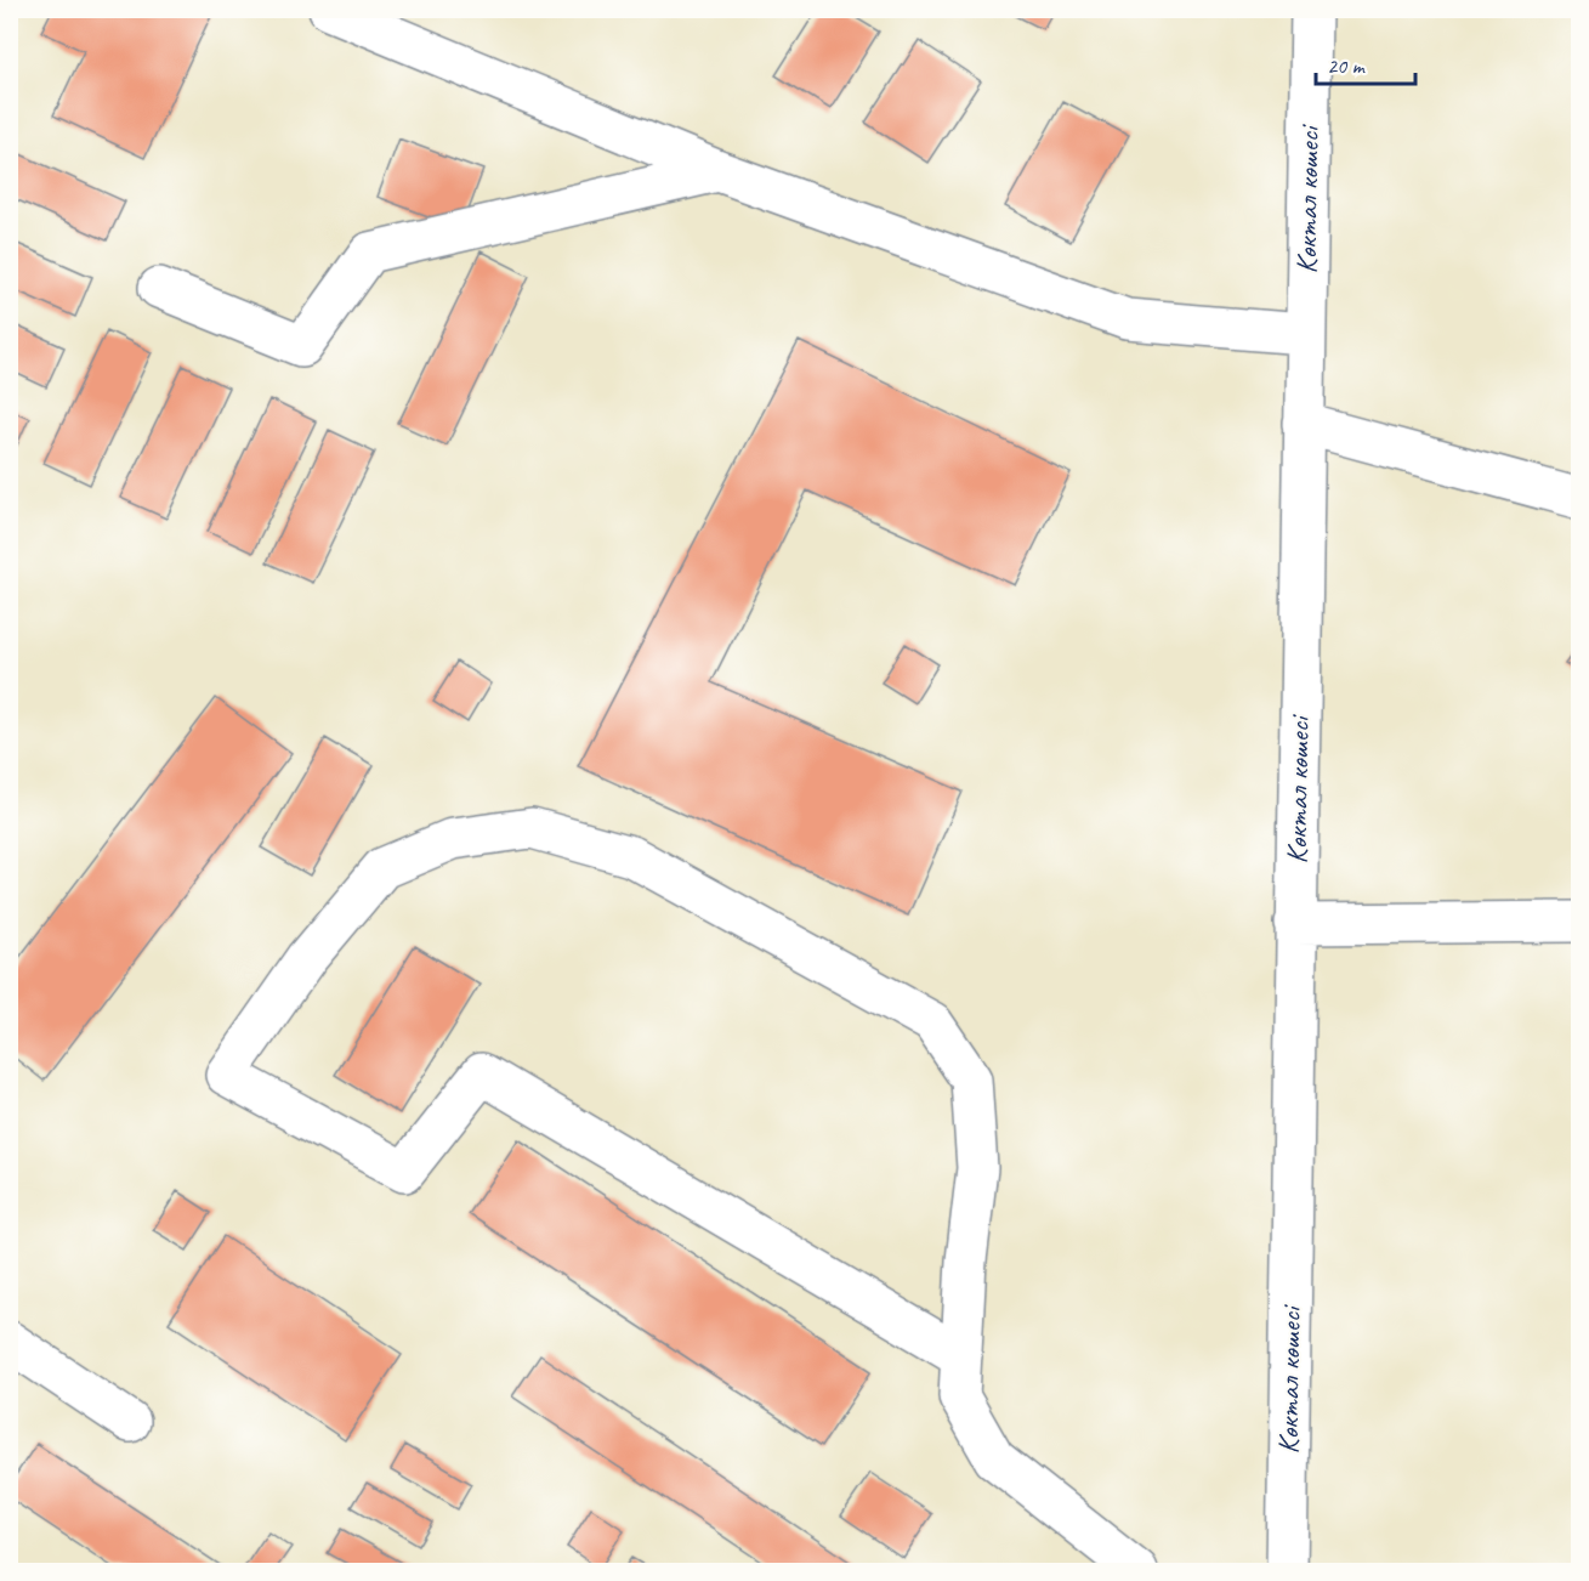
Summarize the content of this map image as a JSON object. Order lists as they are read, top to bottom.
{
  "streets": {
    "street": ["Көктал көшесі"]
  },
  "scale_bar": "20 m"
}
